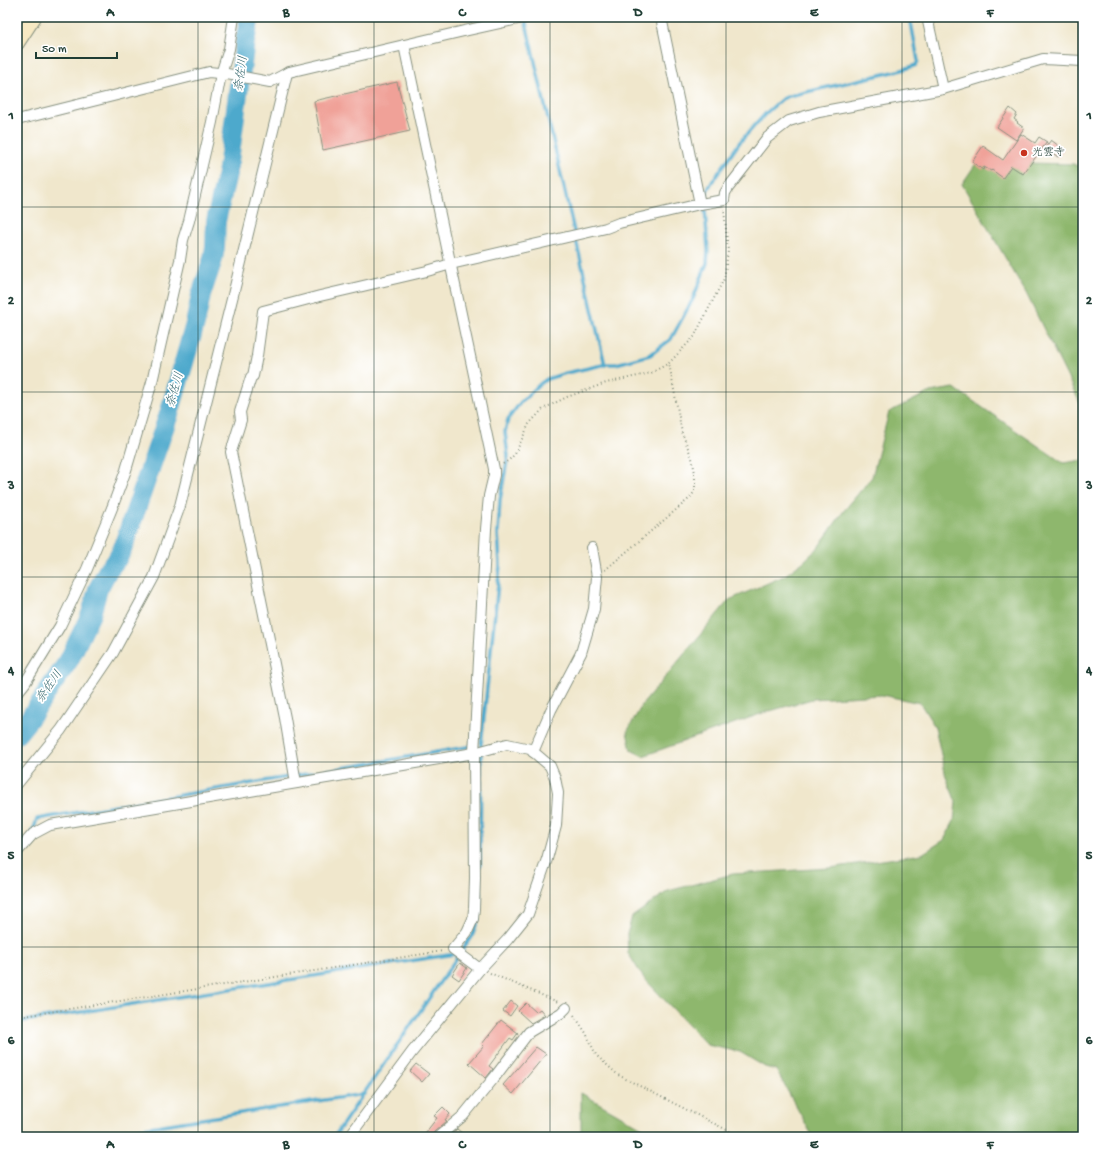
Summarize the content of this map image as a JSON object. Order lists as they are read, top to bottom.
{
  "water": ["奈佐川"],
  "places": ["光雲寺"],
  "scale_bar": "50 m",
  "grid": {
    "columns": [
      "A",
      "B",
      "C",
      "D",
      "E",
      "F"
    ],
    "rows": [
      "1",
      "2",
      "3",
      "4",
      "5",
      "6"
    ]
  }
}
